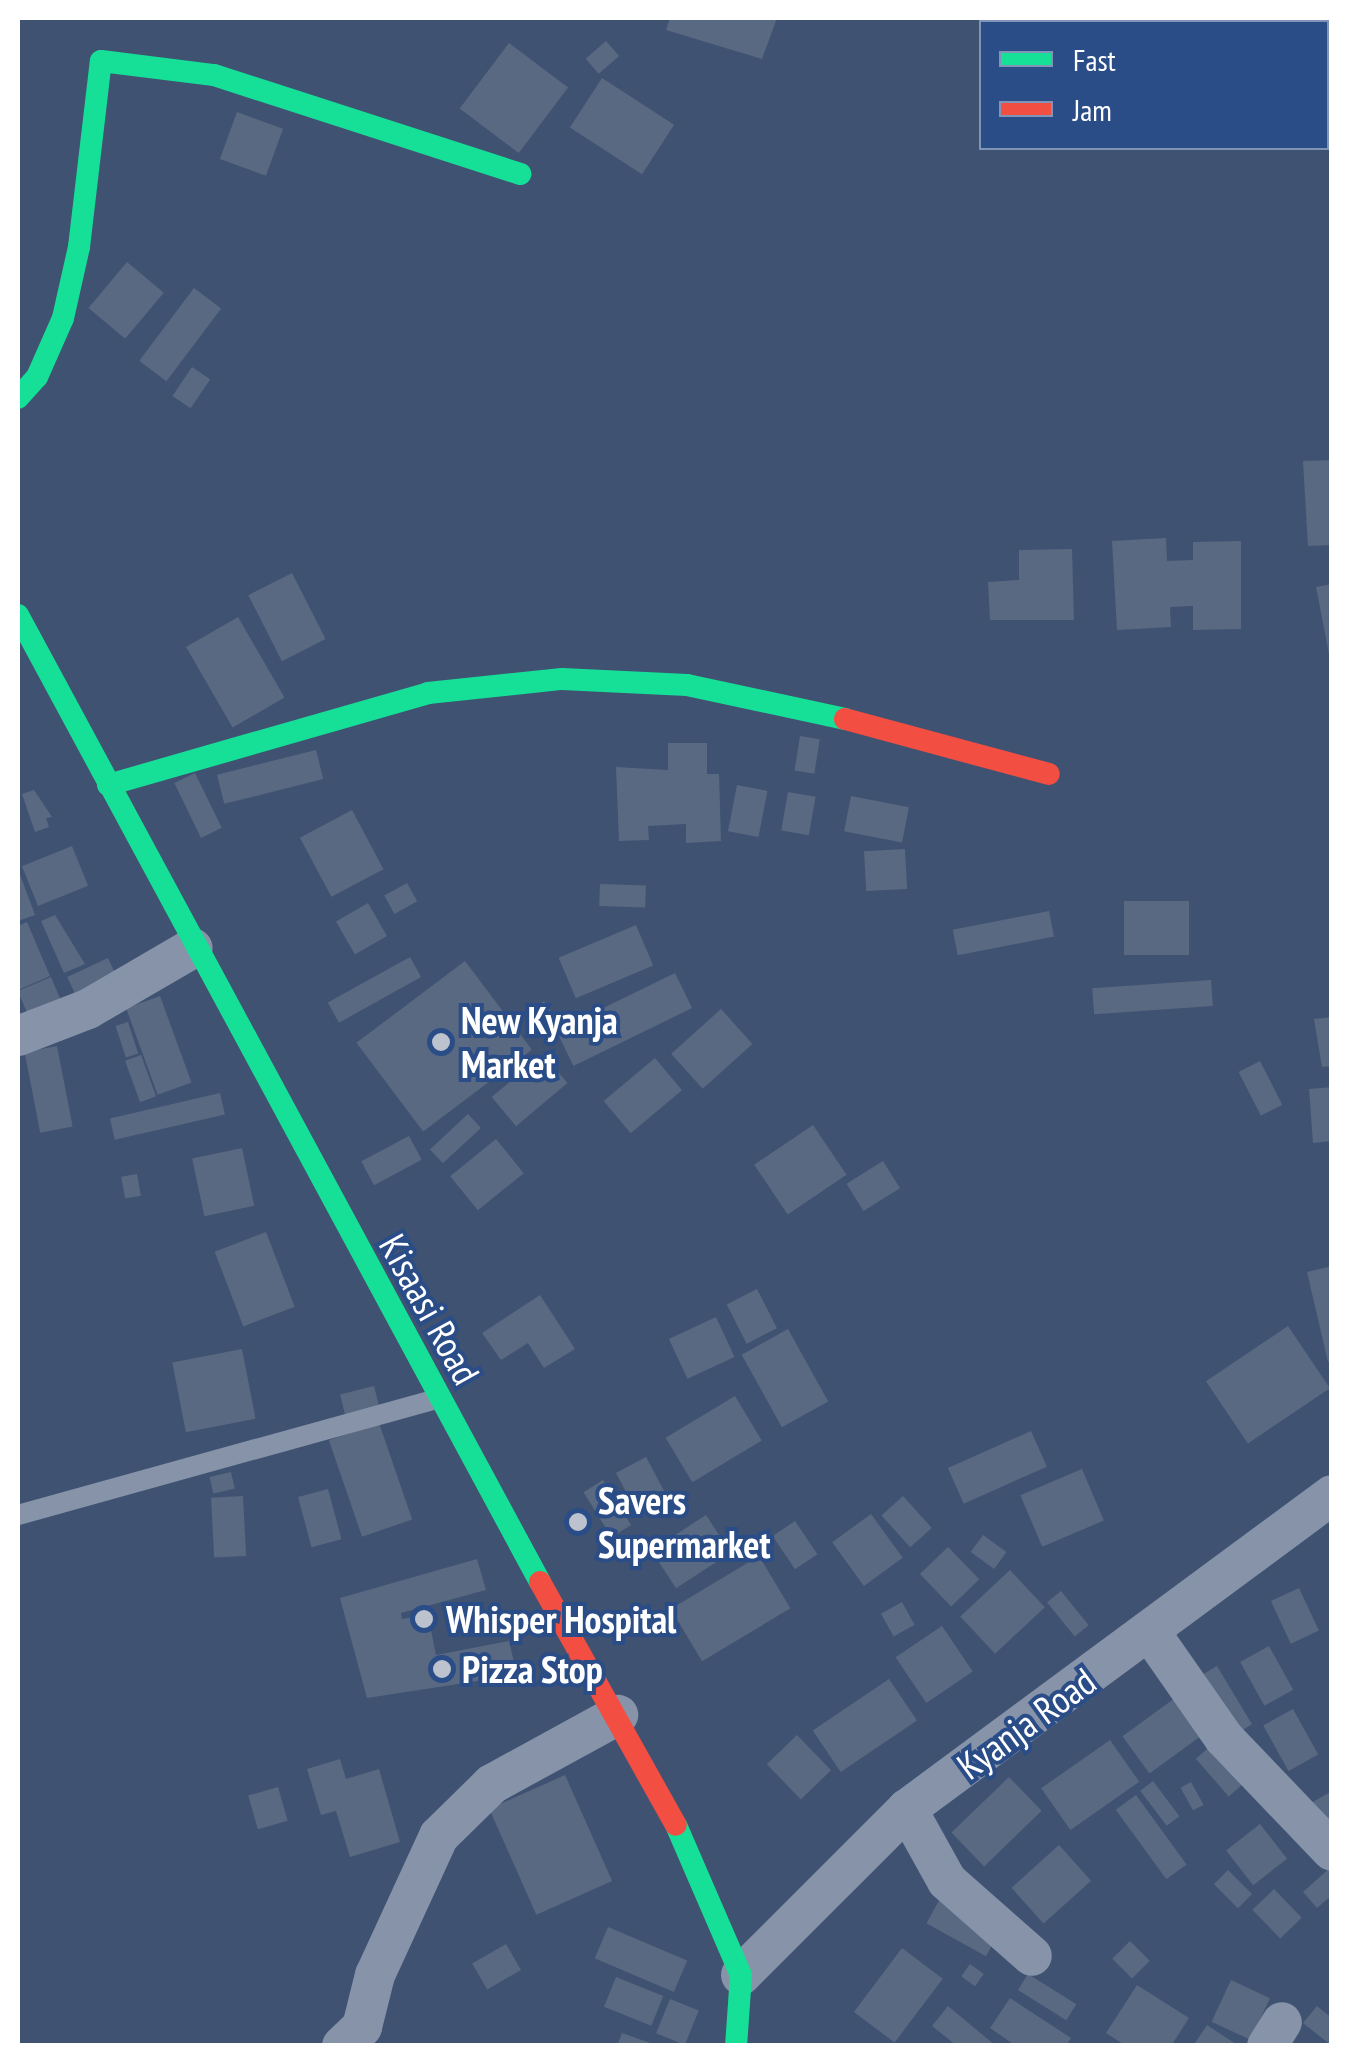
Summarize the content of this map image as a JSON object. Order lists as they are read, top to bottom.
{
  "streets": {
    "street": ["Kisaasi Road", "Kyanja Road"]
  },
  "crossings": [
    ["Kisaasi Road", "Kyanja Road"]
  ],
  "places": [
    "New Kyanja Market",
    "Savers Supermarket",
    "Whisper Hospital",
    "Pizza Stop"
  ],
  "legend": ["Fast", "Jam"]
}
